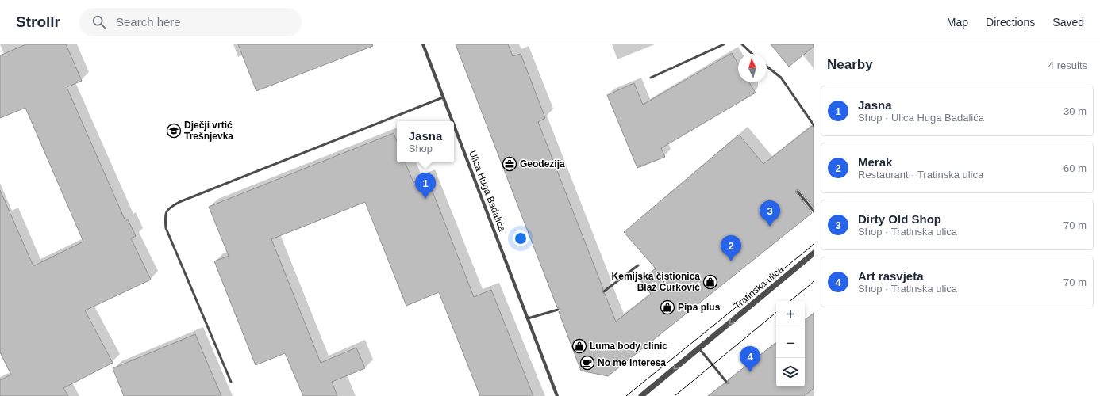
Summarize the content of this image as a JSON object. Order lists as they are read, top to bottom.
{
  "streets": {
    "street": ["Ulica Huga Badalića", "Tratinska ulica"]
  },
  "one_way": ["Tratinska ulica"],
  "places": {
    "school or university": ["Dječji vrtić Trešnjevka"],
    "office": ["Geodezija"],
    "shop": ["Kemijska čistionica Blaž Ćurković", "Pipa plus", "Luma body clinic"],
    "cafe": ["No me interesa"]
  },
  "north": "top",
  "page": {
    "header": "Strollr",
    "search": "Search here",
    "nav": ["Map", "Directions", "Saved"],
    "heading": ["Nearby", "4 results"],
    "list": [
      {
        "mark": "1",
        "name": "Jasna",
        "note": "Shop · Ulica Huga Badalića",
        "value": "30 m"
      },
      {
        "mark": "2",
        "name": "Merak",
        "note": "Restaurant · Tratinska ulica",
        "value": "60 m"
      },
      {
        "mark": "3",
        "name": "Dirty Old Shop",
        "note": "Shop · Tratinska ulica",
        "value": "70 m"
      },
      {
        "mark": "4",
        "name": "Art rasvjeta",
        "note": "Shop · Tratinska ulica",
        "value": "70 m"
      }
    ],
    "popup": ["Jasna", "Shop"],
    "pins": [
      "1",
      "3",
      "2",
      "4"
    ],
    "map_buttons": ["+", "−"]
  }
}
